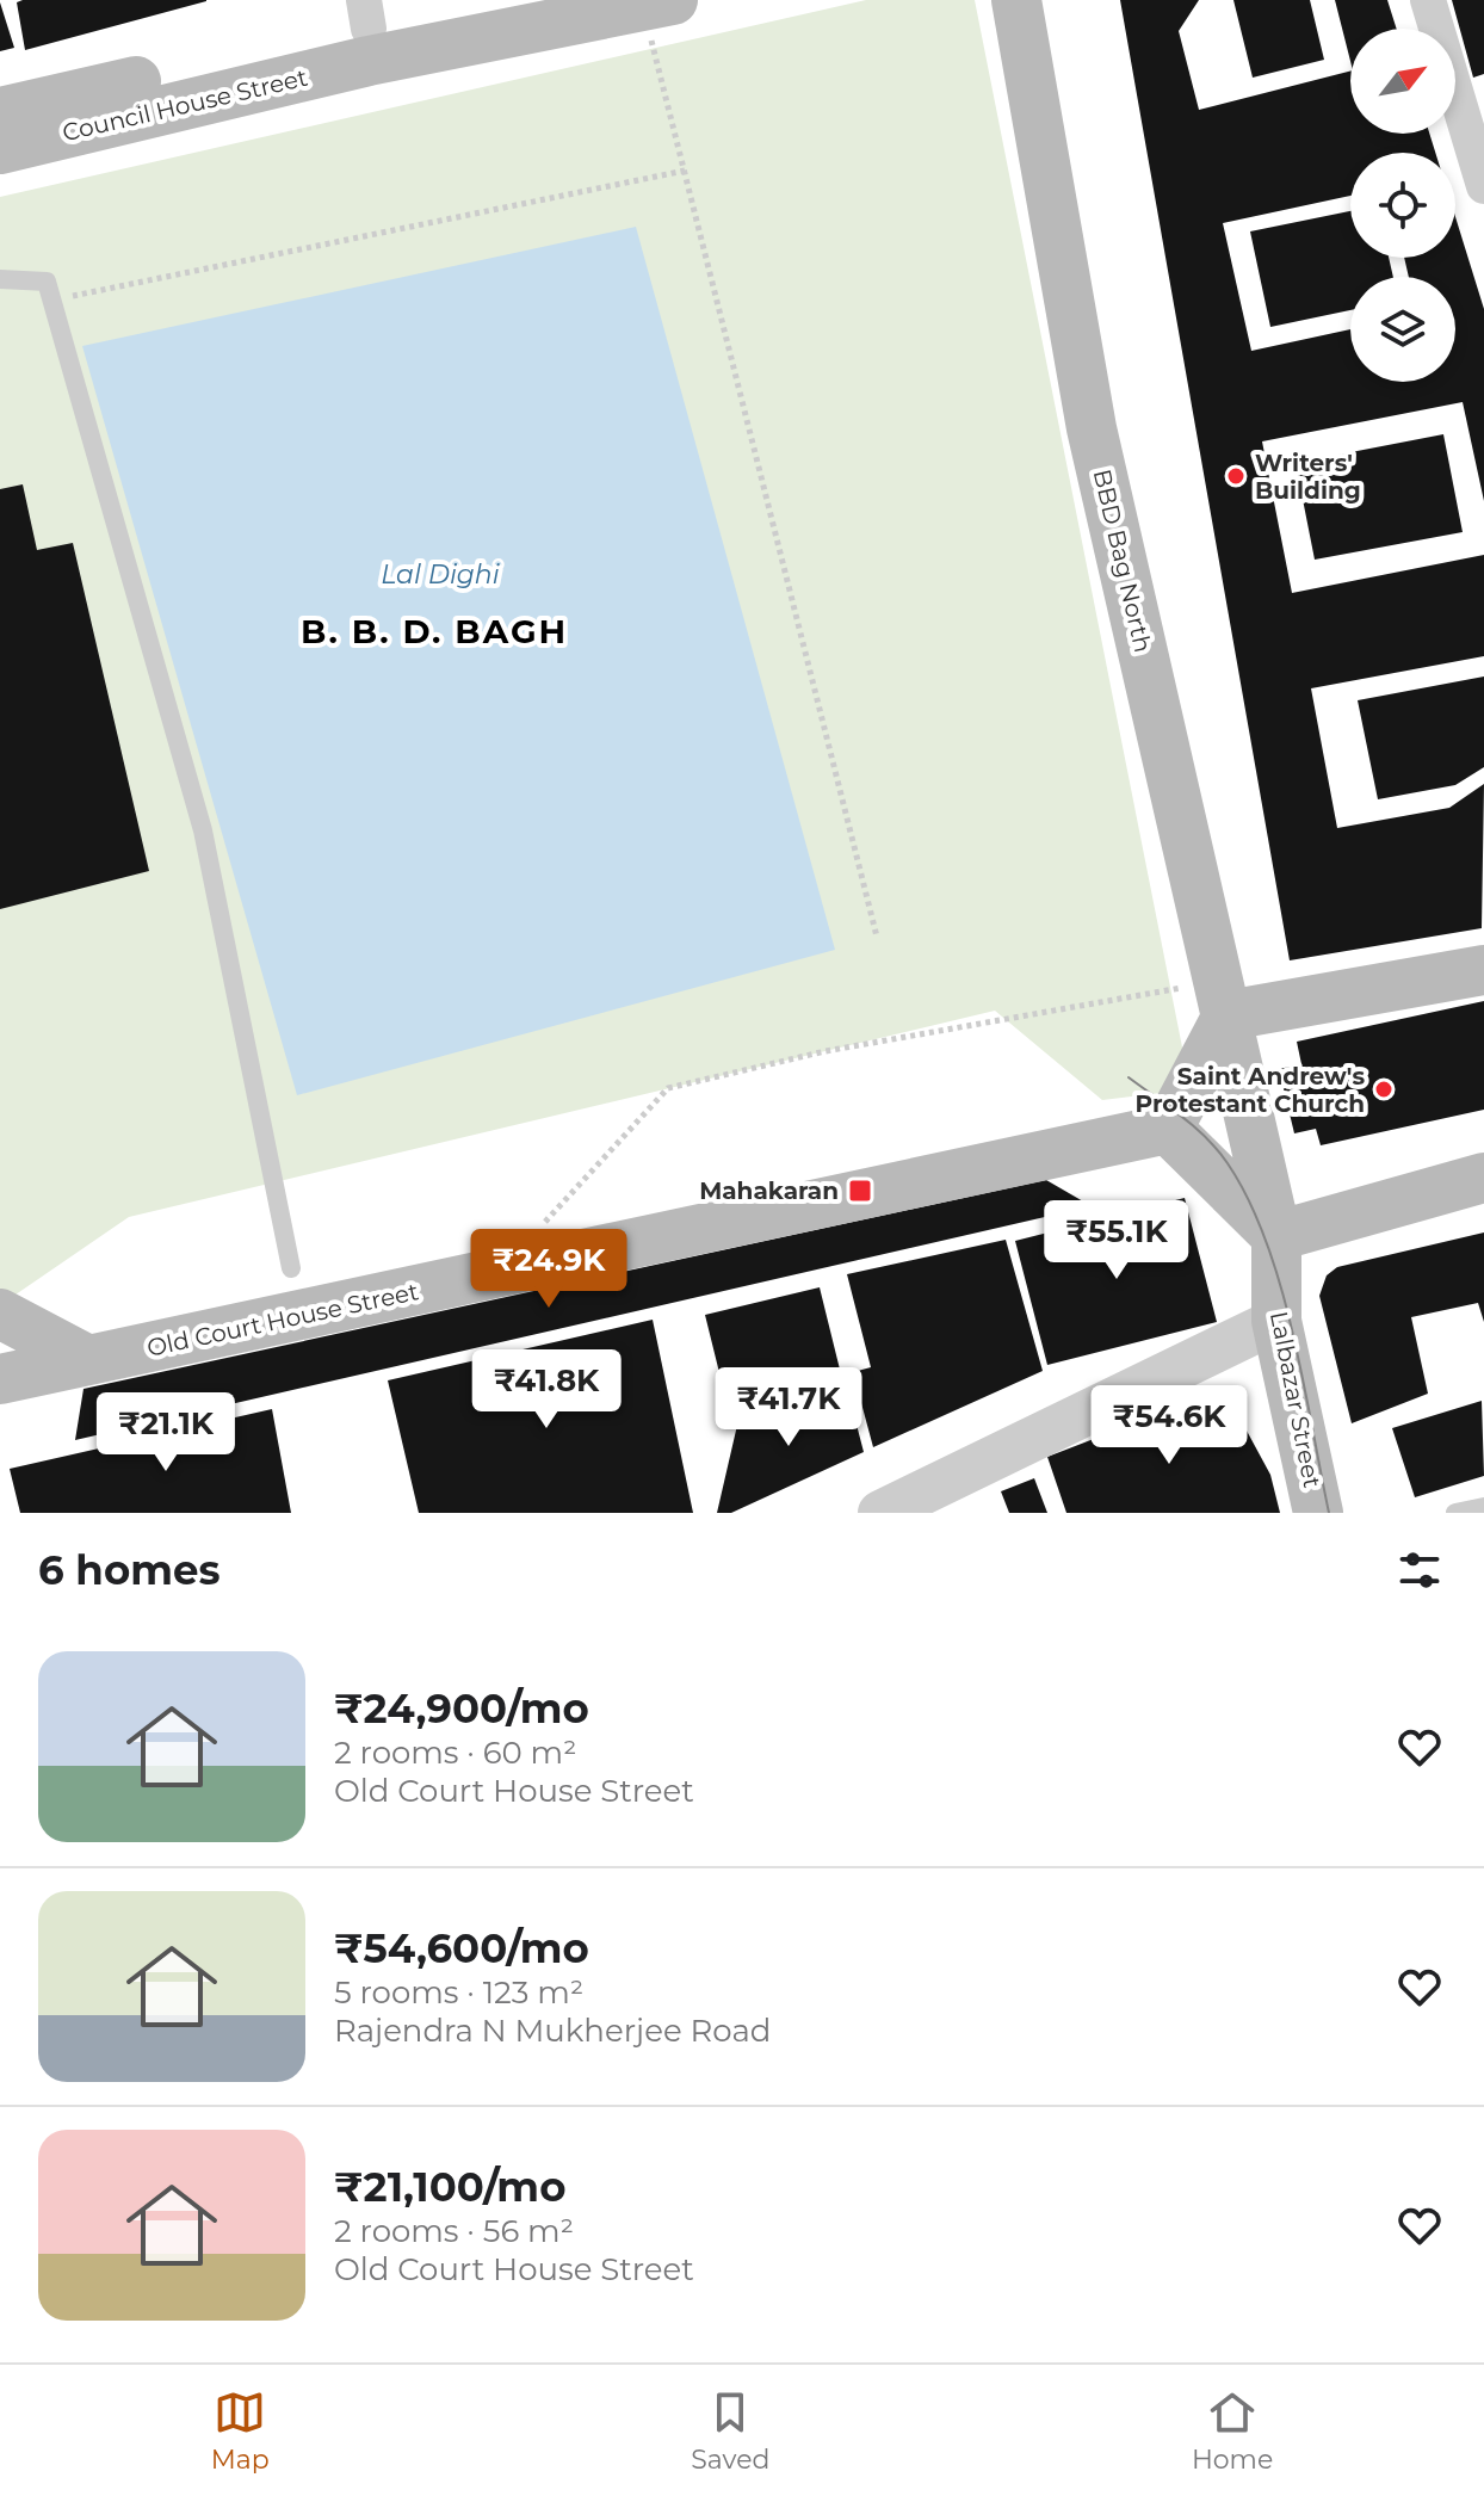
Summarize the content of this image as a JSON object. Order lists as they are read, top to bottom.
{
  "streets": {
    "main road": [
      "Council House Street",
      "BBD Bag North",
      "Old Court House Street",
      "Lalbazar Street"
    ]
  },
  "crossings": [
    ["BBD Bag North", "Lalbazar Street"]
  ],
  "districts": ["B. B. D. BAGH"],
  "water": ["Lal Dighi"],
  "places": {
    "other": ["Writers' Building", "Saint Andrew's Protestant Church"],
    "transit": ["Mahakaran"]
  },
  "north": "top right",
  "page": {
    "price": [
      "₹55.1K",
      "₹24.9K",
      "₹41.8K",
      "₹41.7K",
      "₹54.6K",
      "₹21.1K"
    ],
    "heading": "6 homes",
    "list": [
      {
        "name": "₹24,900/mo",
        "note": "2 rooms · 60 m² · Old Court House Street"
      },
      {
        "name": "₹54,600/mo",
        "note": "5 rooms · 123 m² · Rajendra N Mukherjee Road"
      },
      {
        "name": "₹21,100/mo",
        "note": "2 rooms · 56 m² · Old Court House Street"
      }
    ],
    "tabs": ["Map", "Saved", "Home"]
  }
}
